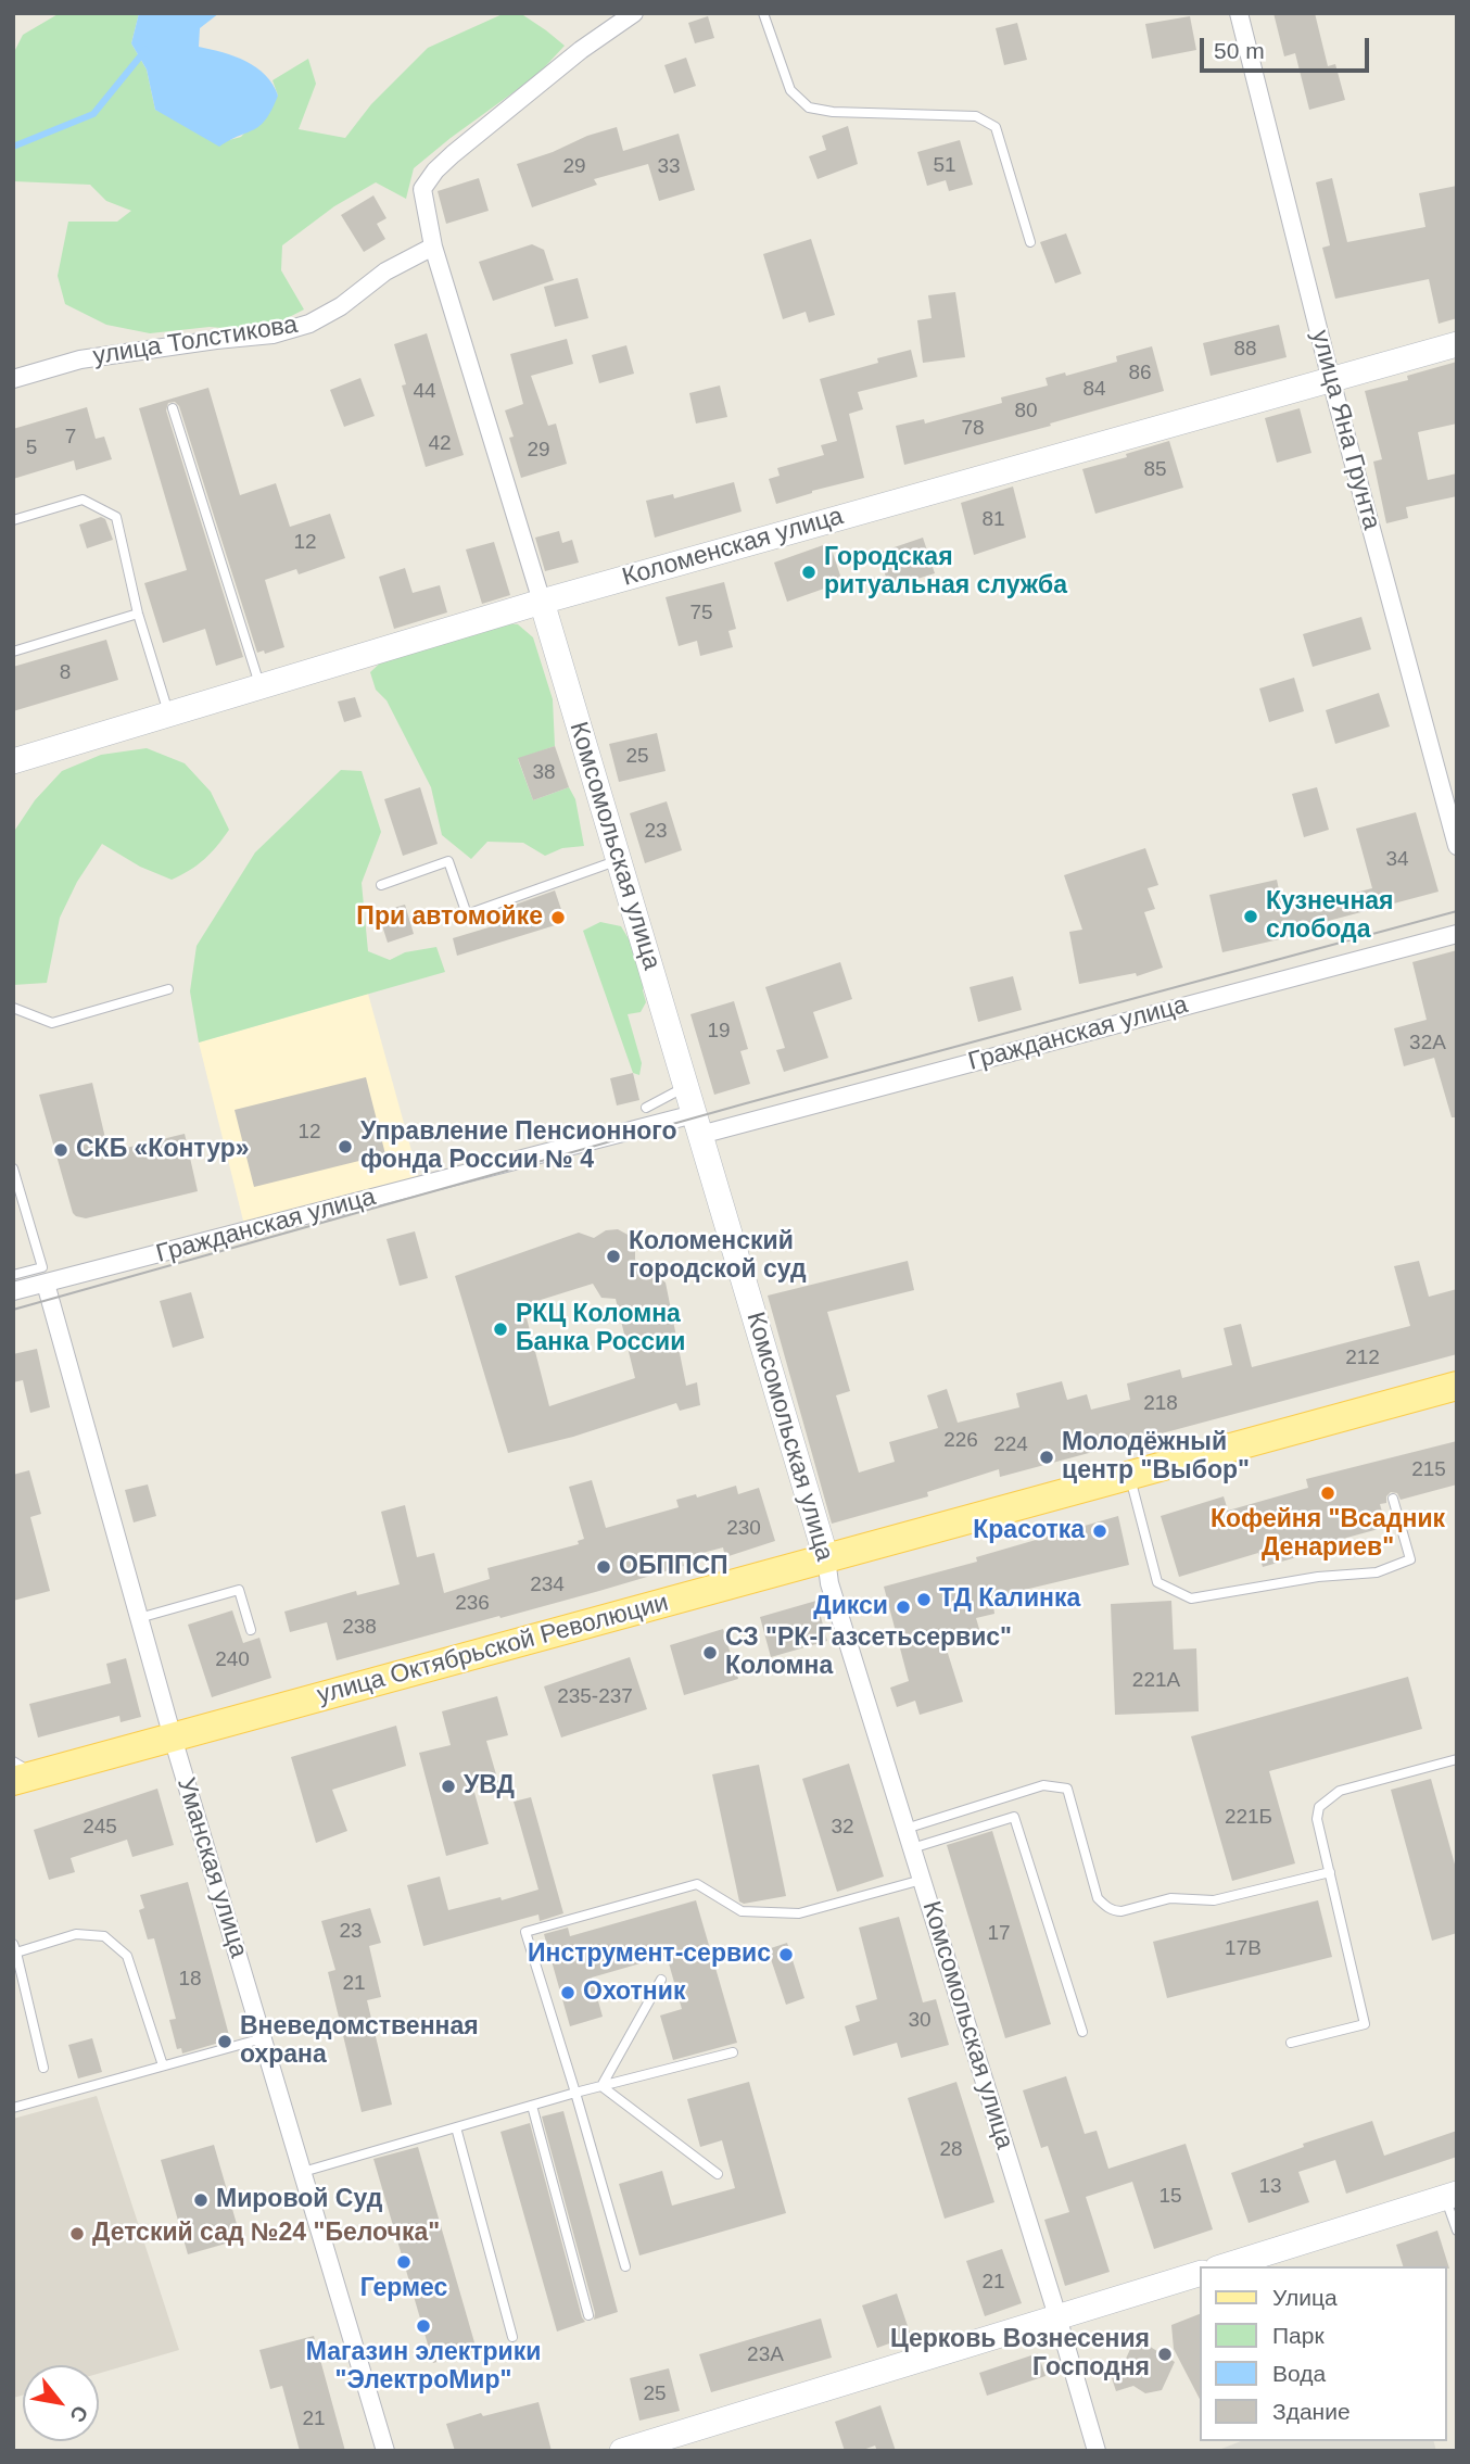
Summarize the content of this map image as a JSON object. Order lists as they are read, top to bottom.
{
  "streets": {
    "main road": ["улица Октябрьской Революции"],
    "street": [
      "улица Толстикова",
      "улица Яна Грунта",
      "Коломенская улица",
      "Комсомольская улица",
      "Гражданская улица",
      "Уманская улица"
    ]
  },
  "crossings": [
    ["улица Толстикова", "Комсомольская улица"],
    ["улица Яна Грунта", "Коломенская улица"],
    ["Коломенская улица", "Комсомольская улица"],
    ["Комсомольская улица", "Гражданская улица"],
    ["Комсомольская улица", "улица Октябрьской Революции"],
    ["Гражданская улица", "Уманская улица"],
    ["улица Октябрьской Революции", "Уманская улица"]
  ],
  "places": [
    "Городская ритуальная служба",
    "Кузнечная слобода",
    "При автомойке",
    "Управление Пенсионного фонда России № 4",
    "СКБ «Контур»",
    "Коломенский городской суд",
    "РКЦ Коломна Банка России",
    "Молодёжный центр \"Выбор\"",
    "Кофейня \"Всадник Денариев\"",
    "Красотка",
    "ОБППСП",
    "ТД Калинка",
    "Дикси",
    "СЗ \"РК-Газсетьсервис\" Коломна",
    "УВД",
    "Инструмент-сервис",
    "Охотник",
    "Вневедомственная охрана",
    "Мировой Суд",
    "Детский сад №24 \"Белочка\"",
    "Гермес",
    "Магазин электрики \"ЭлектроМир\"",
    "Церковь Вознесения Господня"
  ],
  "house_numbers": [
    "51",
    "29",
    "33",
    "88",
    "86",
    "84",
    "44",
    "80",
    "78",
    "7",
    "42",
    "5",
    "29",
    "85",
    "81",
    "12",
    "75",
    "8",
    "25",
    "38",
    "23",
    "34",
    "19",
    "32А",
    "12",
    "212",
    "218",
    "226",
    "224",
    "215",
    "230",
    "234",
    "236",
    "238",
    "240",
    "221А",
    "235-237",
    "221Б",
    "245",
    "32",
    "23",
    "17",
    "17В",
    "18",
    "21",
    "30",
    "28",
    "13",
    "15",
    "21",
    "23А",
    "25",
    "21"
  ],
  "legend": [
    "Улица",
    "Парк",
    "Вода",
    "Здание"
  ],
  "scale_bar": "50 m",
  "north": "bottom right"
}
